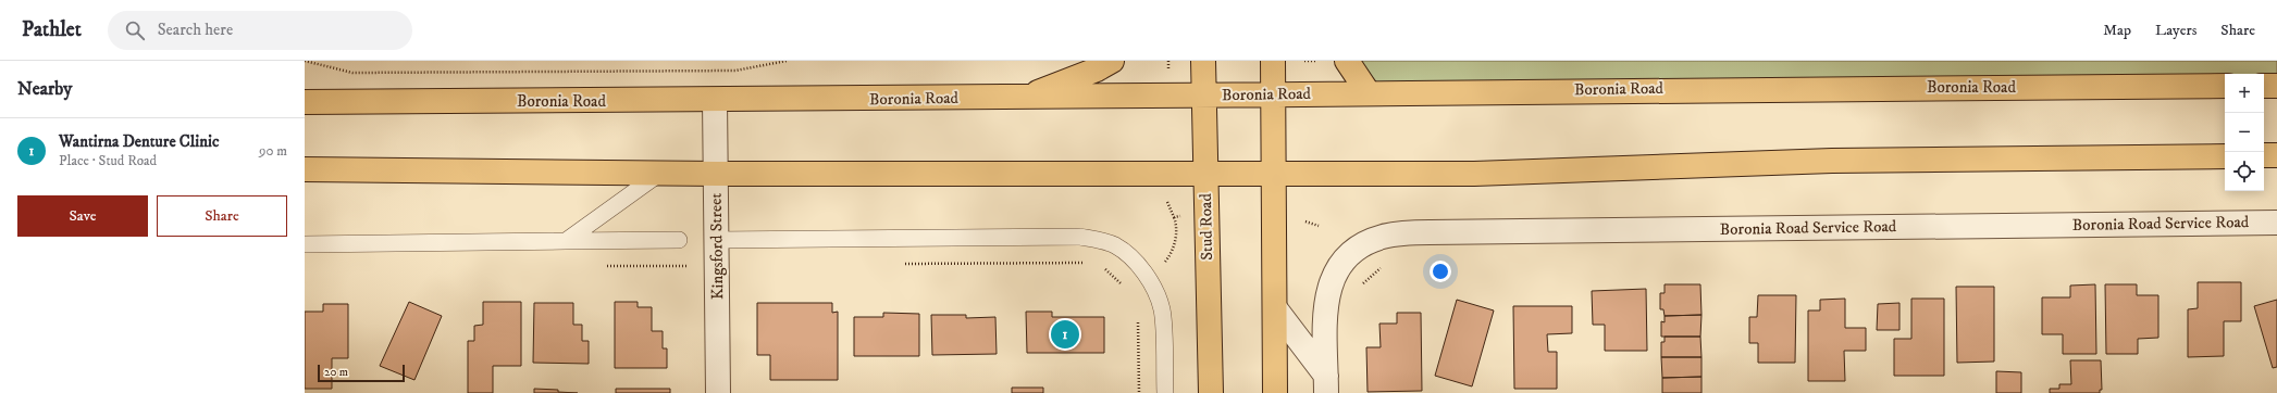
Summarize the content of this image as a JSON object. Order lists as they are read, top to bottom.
{
  "streets": {
    "main road": ["Boronia Road", "Stud Road"],
    "street": ["Boronia Road Service Road", "Kingsford Street"]
  },
  "crossings": [
    ["Boronia Road", "Stud Road"],
    ["Boronia Road", "Kingsford Street"]
  ],
  "scale_bar": "20 m",
  "page": {
    "header": "Pathlet",
    "search": "Search here",
    "nav": ["Map", "Layers", "Share"],
    "heading": "Nearby",
    "map_buttons": ["+", "−"],
    "list": [
      {
        "mark": "1",
        "name": "Wantirna Denture Clinic",
        "note": "Place · Stud Road",
        "value": "90 m"
      }
    ],
    "buttons": ["Save", "Share"],
    "pins": "1",
    "scale": "20 m"
  }
}
